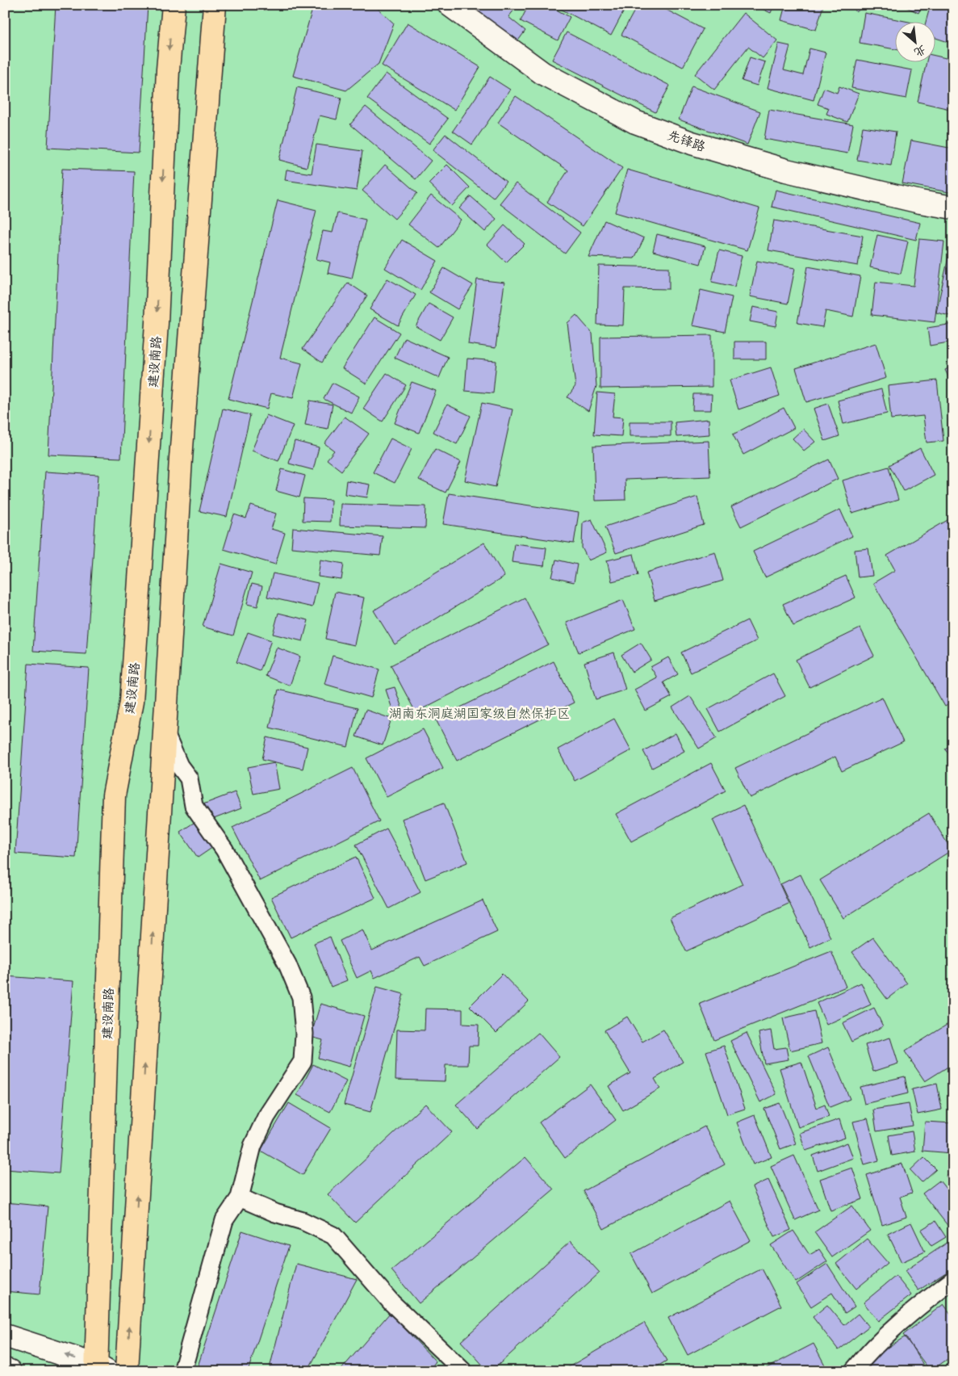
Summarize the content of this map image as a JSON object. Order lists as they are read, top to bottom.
{
  "streets": {
    "main road": ["先锋路", "建设南路"]
  },
  "parks": ["湖南东洞庭湖国家级自然保护区"],
  "north": "bottom right"
}
